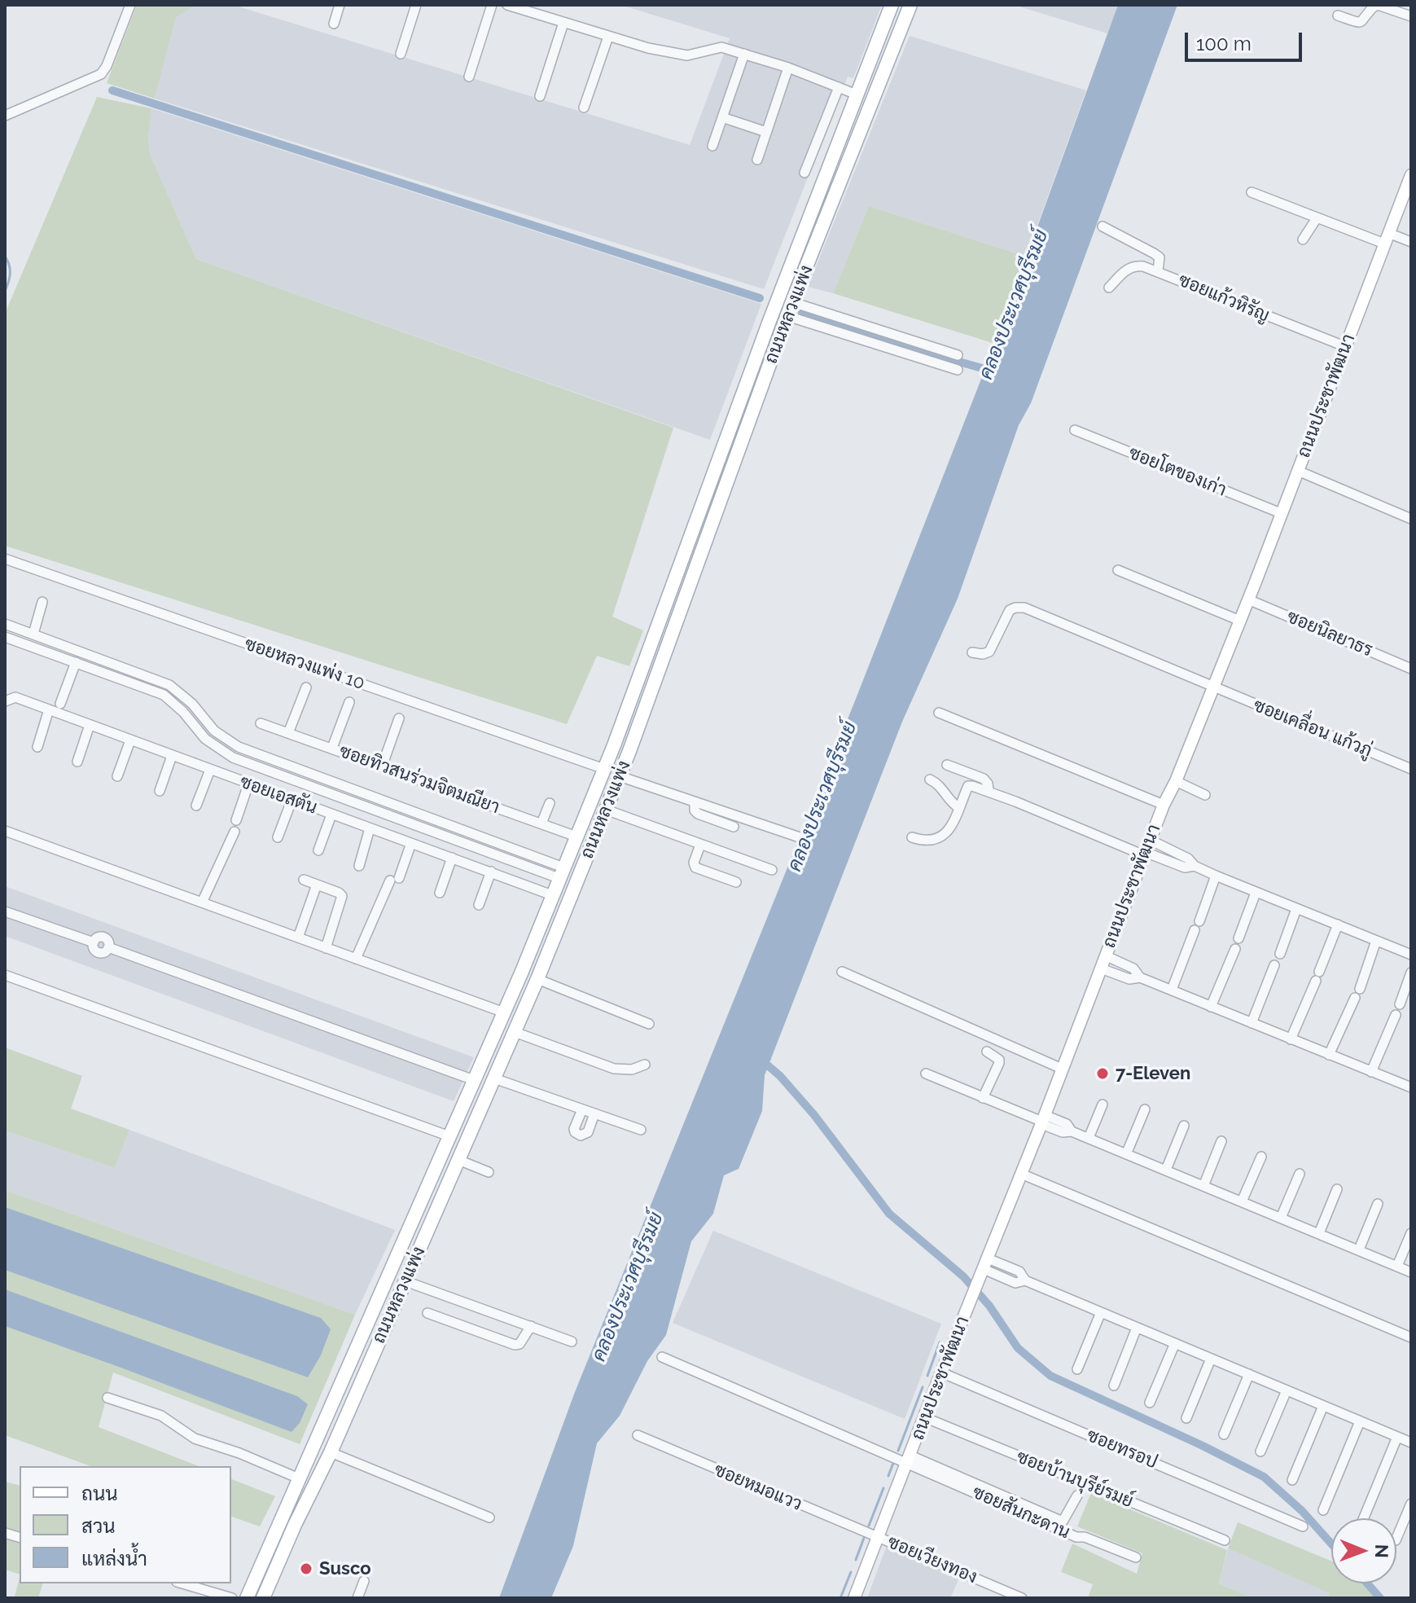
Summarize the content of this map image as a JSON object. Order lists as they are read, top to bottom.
{
  "streets": {
    "main road": ["ถนนหลวงแพ่ง"],
    "street": [
      "ซอยแก้วหิรัญ",
      "ถนนประชาพัฒนา",
      "ซอยโตของเก่า",
      "ซอยนิลยาธร",
      "ซอยหลวงแพ่ง 10",
      "ซอยเคลื่อน แก้วภู่",
      "ซอยทิวสนร่วมจิตมณียา",
      "ซอยเอสตัน",
      "ซอยทรอป",
      "ซอยบ้านบุรีย์รมย์",
      "ซอยหมอแวว",
      "ซอยสันกะดาน",
      "ซอยเวียงทอง"
    ]
  },
  "crossings": [
    ["ซอยแก้วหิรัญ", "ถนนประชาพัฒนา"],
    ["ถนนหลวงแพ่ง", "ซอยหลวงแพ่ง 10"],
    ["ถนนหลวงแพ่ง", "ซอยทิวสนร่วมจิตมณียา"],
    ["ถนนหลวงแพ่ง", "ซอยเอสตัน"],
    ["ถนนประชาพัฒนา", "ซอยโตของเก่า"],
    ["ถนนประชาพัฒนา", "ซอยนิลยาธร"],
    ["ถนนประชาพัฒนา", "ซอยเคลื่อน แก้วภู่"],
    ["ถนนประชาพัฒนา", "ซอยทรอป"],
    ["ถนนประชาพัฒนา", "ซอยบ้านบุรีย์รมย์"],
    ["ถนนประชาพัฒนา", "ซอยหมอแวว"],
    ["ถนนประชาพัฒนา", "ซอยสันกะดาน"],
    ["ถนนประชาพัฒนา", "ซอยเวียงทอง"],
    ["ซอยหมอแวว", "ซอยเวียงทอง"]
  ],
  "water": ["คลองประเวศบุรีรมย์"],
  "places": ["7-Eleven", "Susco"],
  "legend": ["ถนน", "สวน", "แหล่งน้ำ"],
  "scale_bar": "100 m",
  "north": "right"
}
